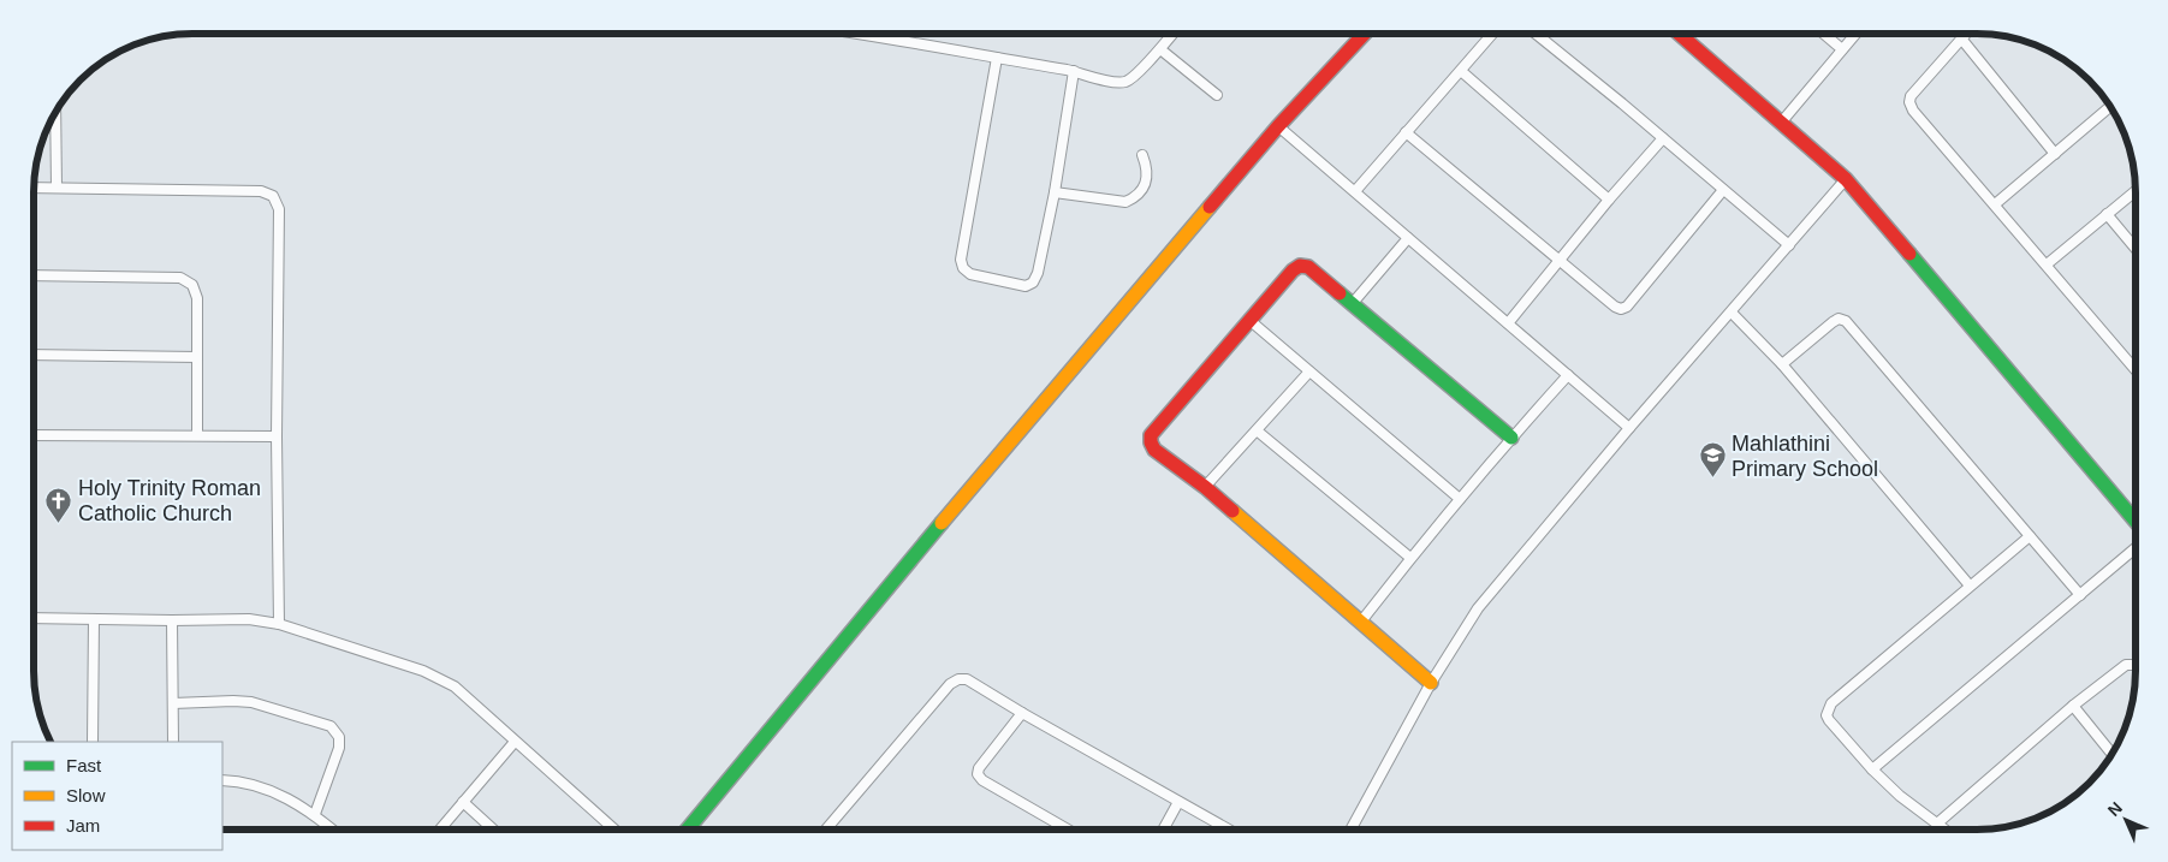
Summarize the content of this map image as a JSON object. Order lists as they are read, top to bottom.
{
  "places": {
    "school or university": ["Mahlathini Primary School"],
    "church": ["Holy Trinity Roman Catholic Church"]
  },
  "legend": ["Fast", "Slow", "Jam"],
  "north": "top left"
}
